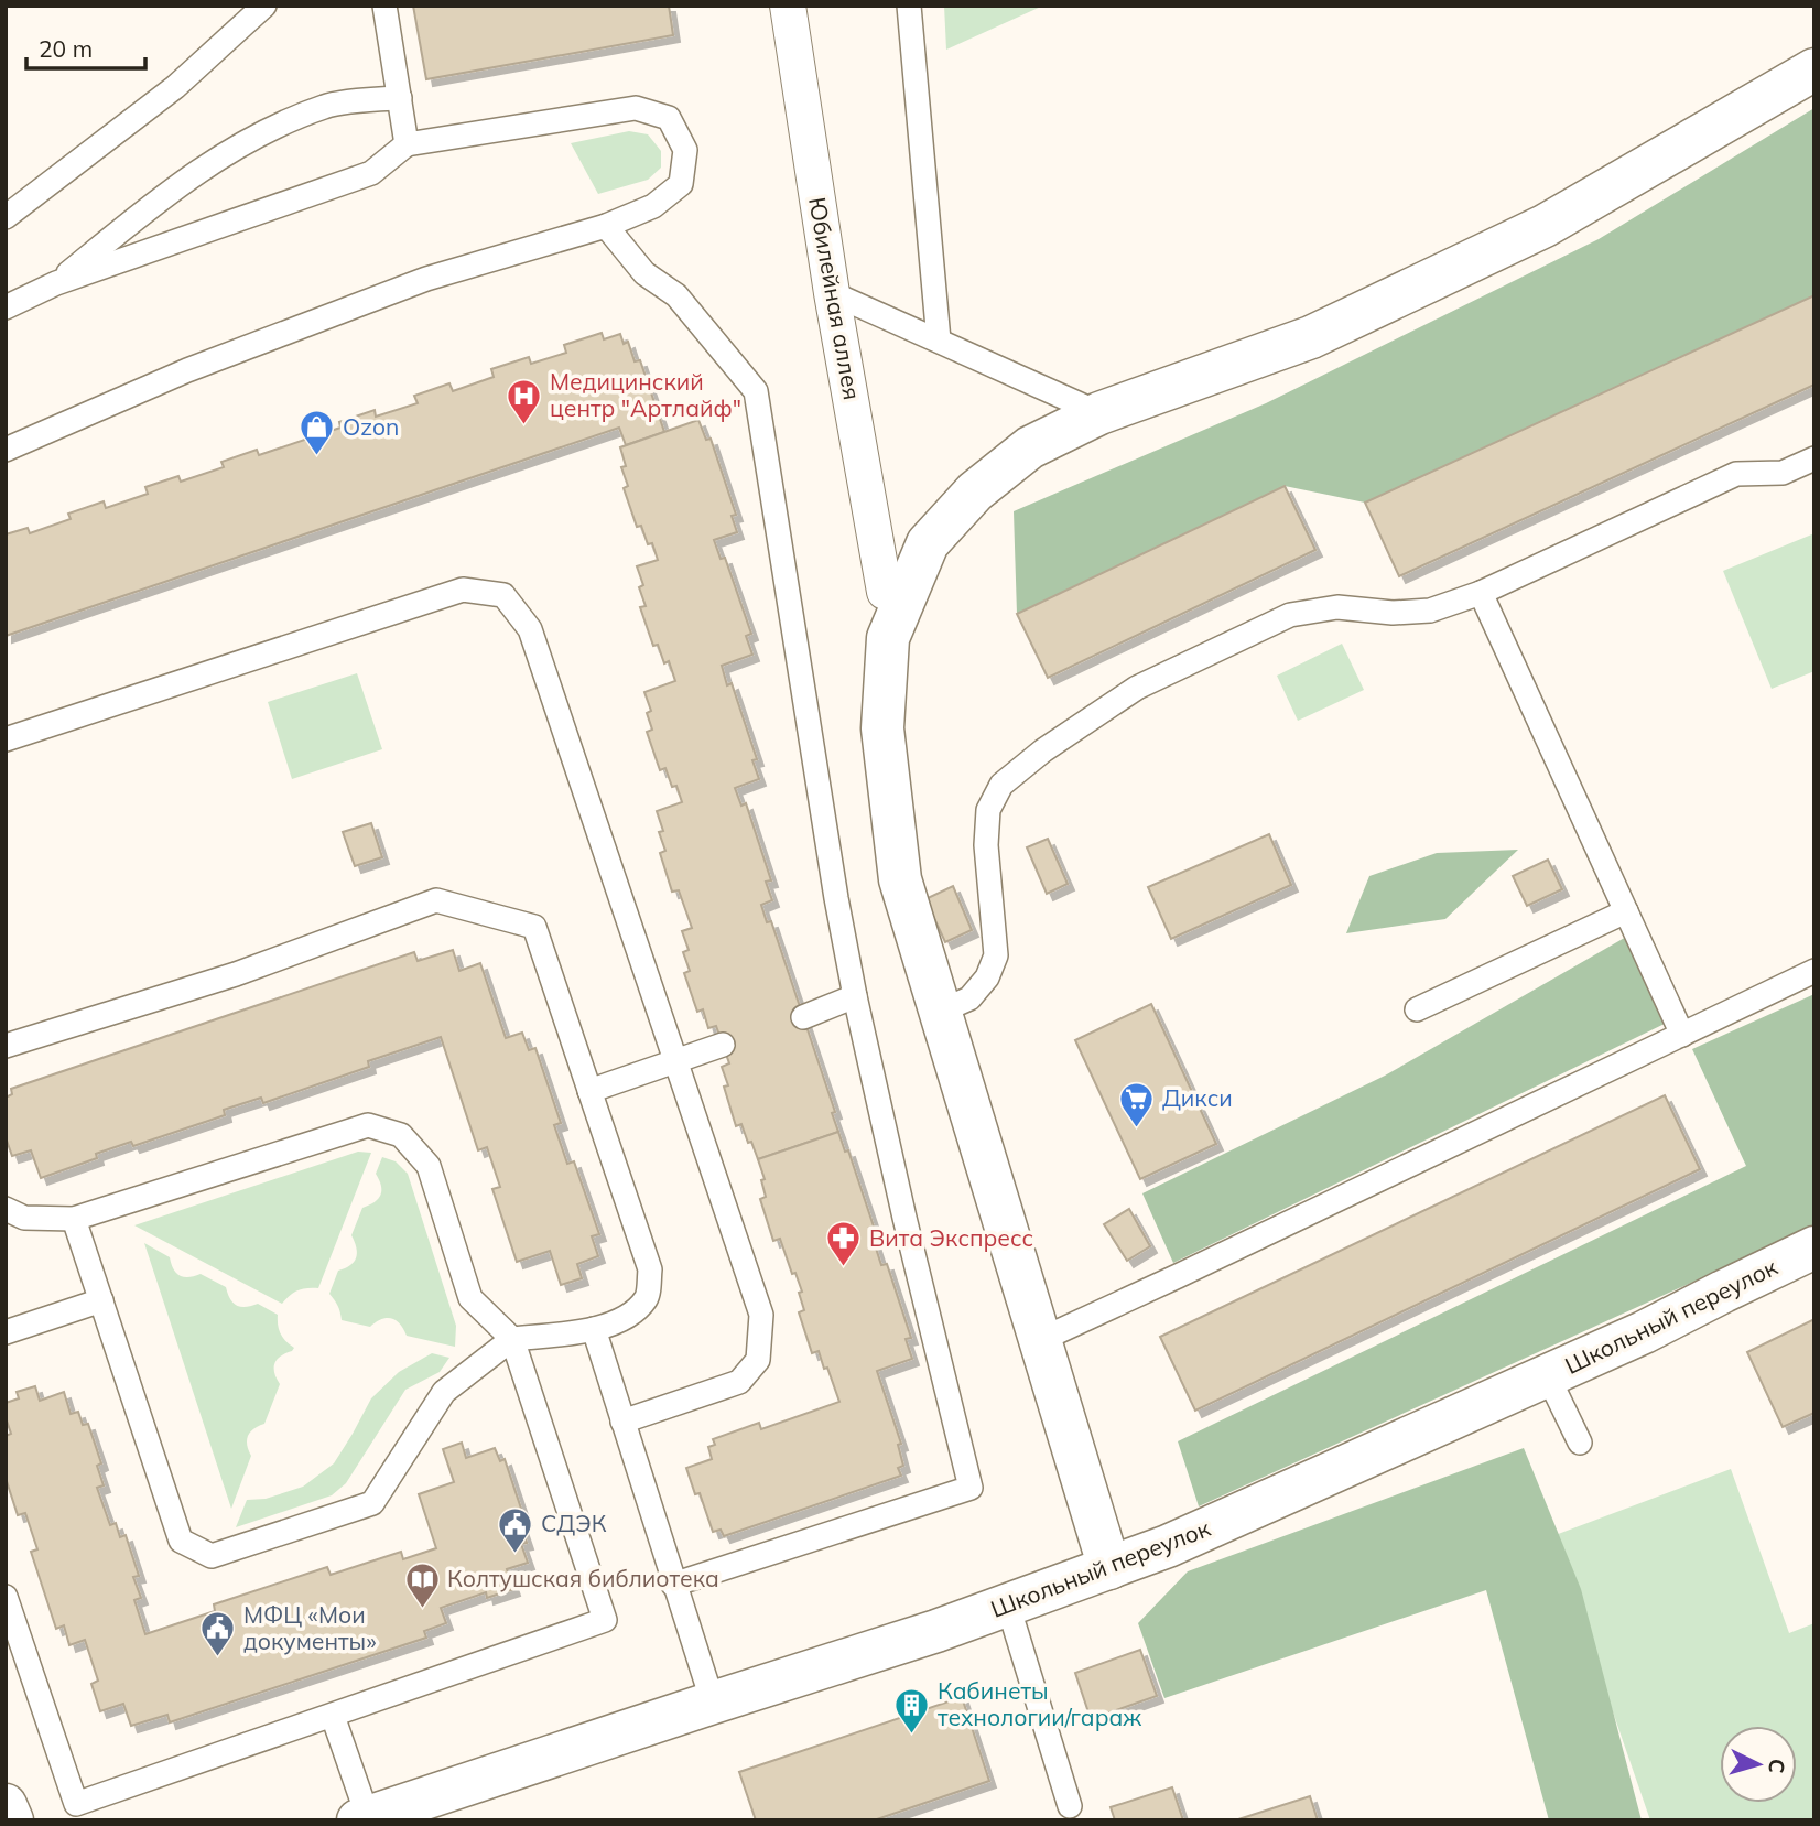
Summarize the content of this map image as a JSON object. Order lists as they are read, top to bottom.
{
  "streets": {
    "street": ["Юбилейная аллея", "Школьный переулок"]
  },
  "places": {
    "hospital": ["Медицинский центр \"Артлайф\""],
    "shop": ["Ozon"],
    "supermarket": ["Дикси"],
    "pharmacy": ["Вита Экспресс"],
    "public building": ["СДЭК", "МФЦ «Мои документы»"],
    "library": ["Колтушская библиотека"],
    "building": ["Кабинеты технологии/гараж"]
  },
  "scale_bar": "20 m",
  "north": "right"
}
